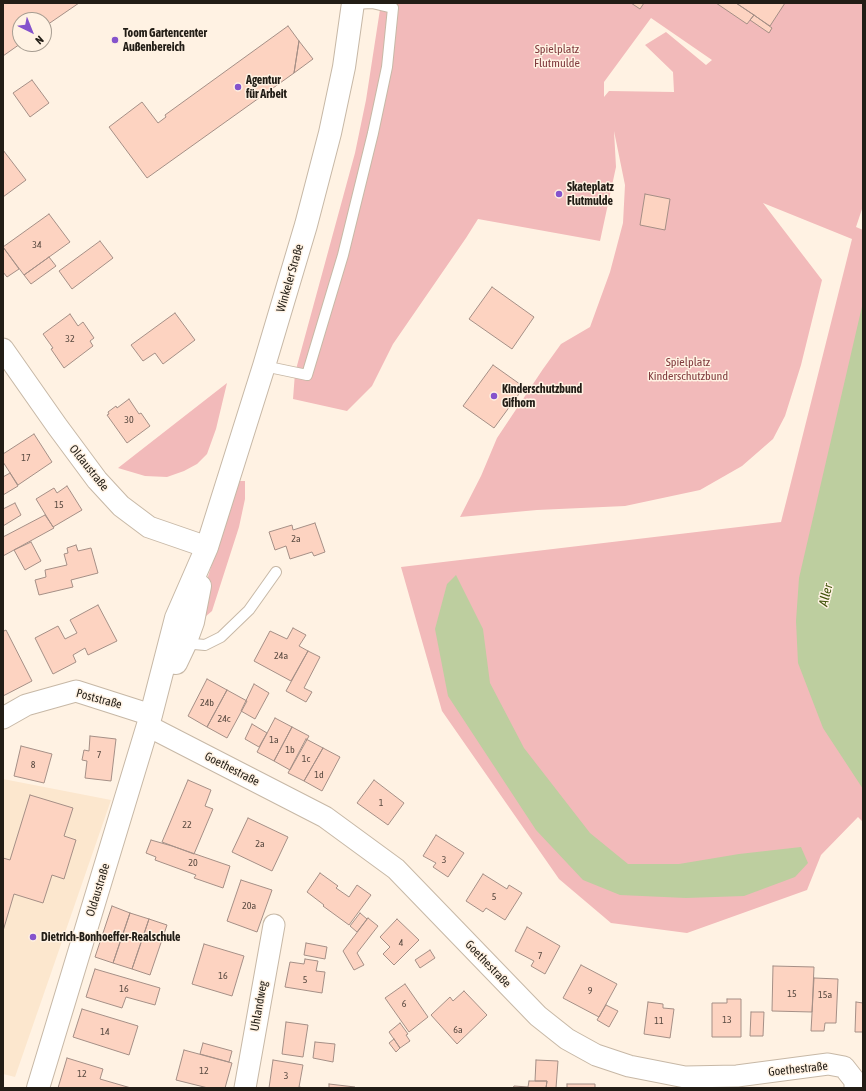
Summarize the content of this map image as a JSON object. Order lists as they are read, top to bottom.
{
  "streets": {
    "street": [
      "Winkeler Straße",
      "Oldaustraße",
      "Poststraße",
      "Goethestraße",
      "Uhlandweg"
    ]
  },
  "crossings": [
    ["Winkeler Straße", "Oldaustraße"],
    ["Oldaustraße", "Poststraße"],
    ["Oldaustraße", "Goethestraße"],
    ["Poststraße", "Goethestraße"]
  ],
  "water": ["Aller"],
  "parks": ["Spielplatz Flutmulde", "Spielplatz Kinderschutzbund"],
  "places": [
    "Toom Gartencenter Außenbereich",
    "Agentur für Arbeit",
    "Skateplatz Flutmulde",
    "Kinderschutzbund Gifhorn",
    "Dietrich-Bonhoeffer-Realschule"
  ],
  "house_numbers": [
    "34",
    "32",
    "30",
    "17",
    "15",
    "2a",
    "24a",
    "24b",
    "24c",
    "1a",
    "1b",
    "7",
    "1c",
    "8",
    "1d",
    "1",
    "22",
    "2a",
    "3",
    "20",
    "5",
    "20a",
    "4",
    "7",
    "16",
    "5",
    "16",
    "9",
    "15",
    "15a",
    "6",
    "13",
    "11",
    "6a",
    "14",
    "12",
    "12",
    "3"
  ],
  "north": "bottom right"
}
